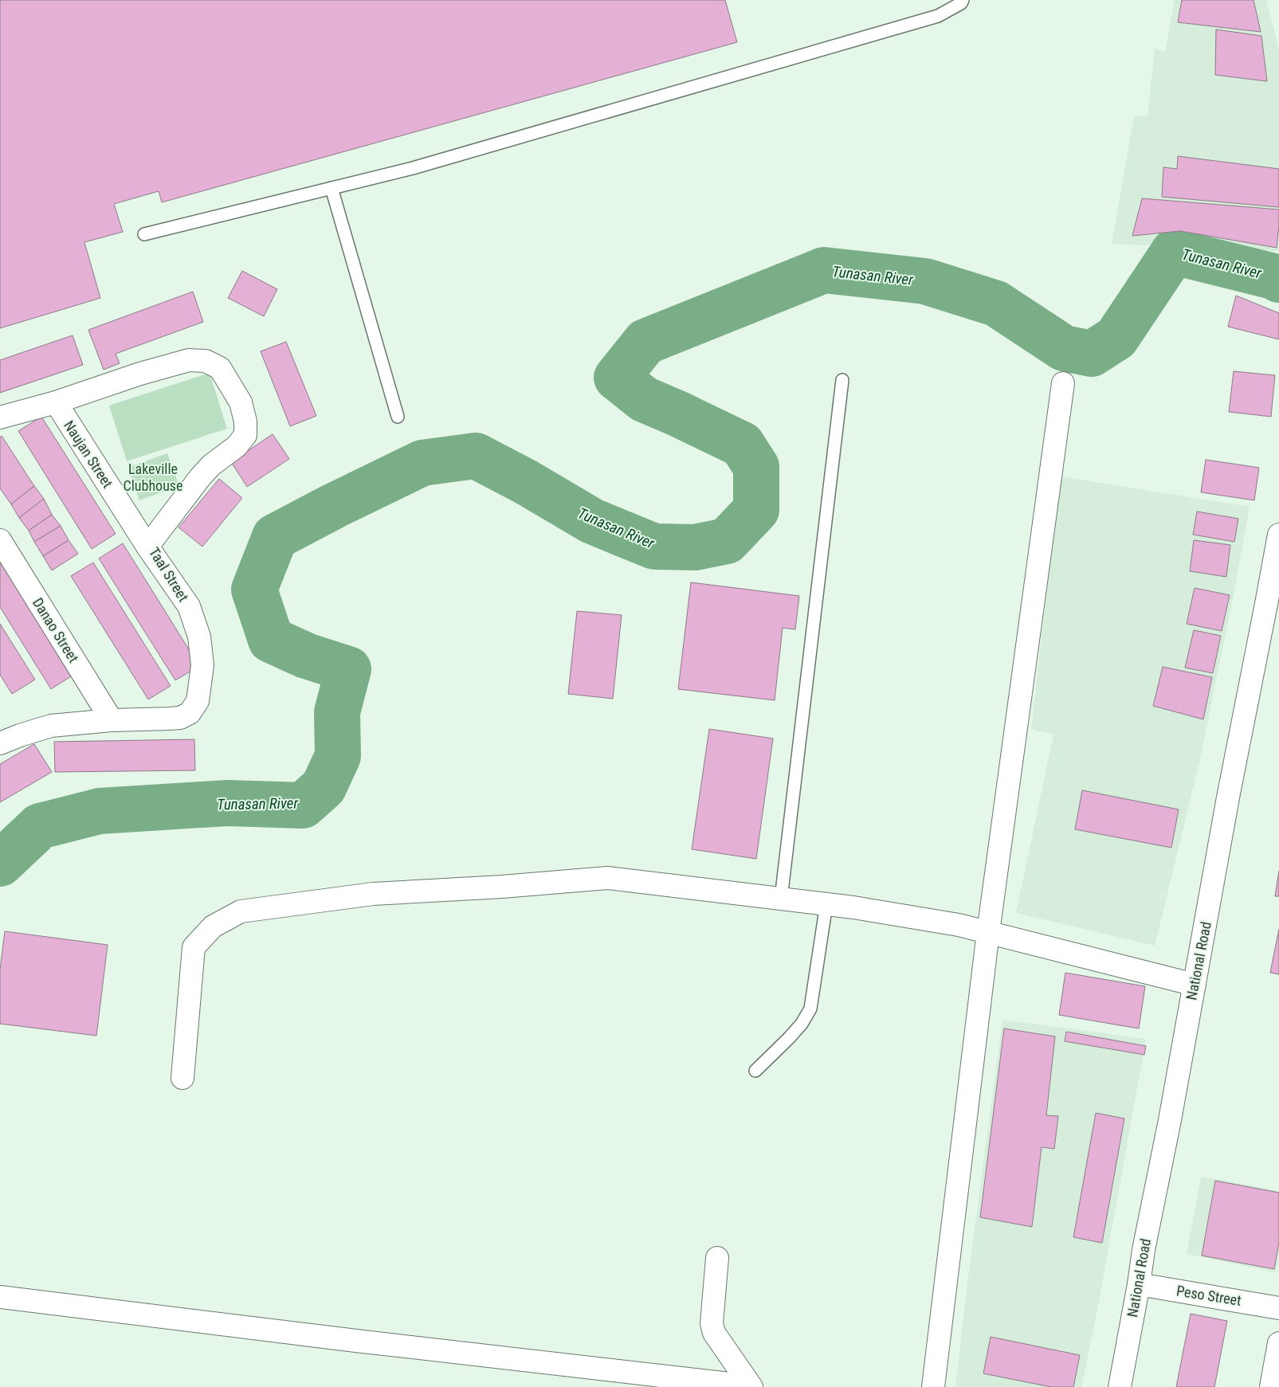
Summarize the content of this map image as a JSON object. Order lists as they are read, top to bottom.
{
  "streets": {
    "main road": [
      "Naujan Street",
      "Taal Street",
      "Danao Street",
      "National Road",
      "Peso Street"
    ]
  },
  "crossings": [
    ["Naujan Street", "Taal Street"],
    ["Taal Street", "Danao Street"],
    ["National Road", "Peso Street"]
  ],
  "water": ["Tunasan River"],
  "parks": ["Lakeville Clubhouse"]
}
